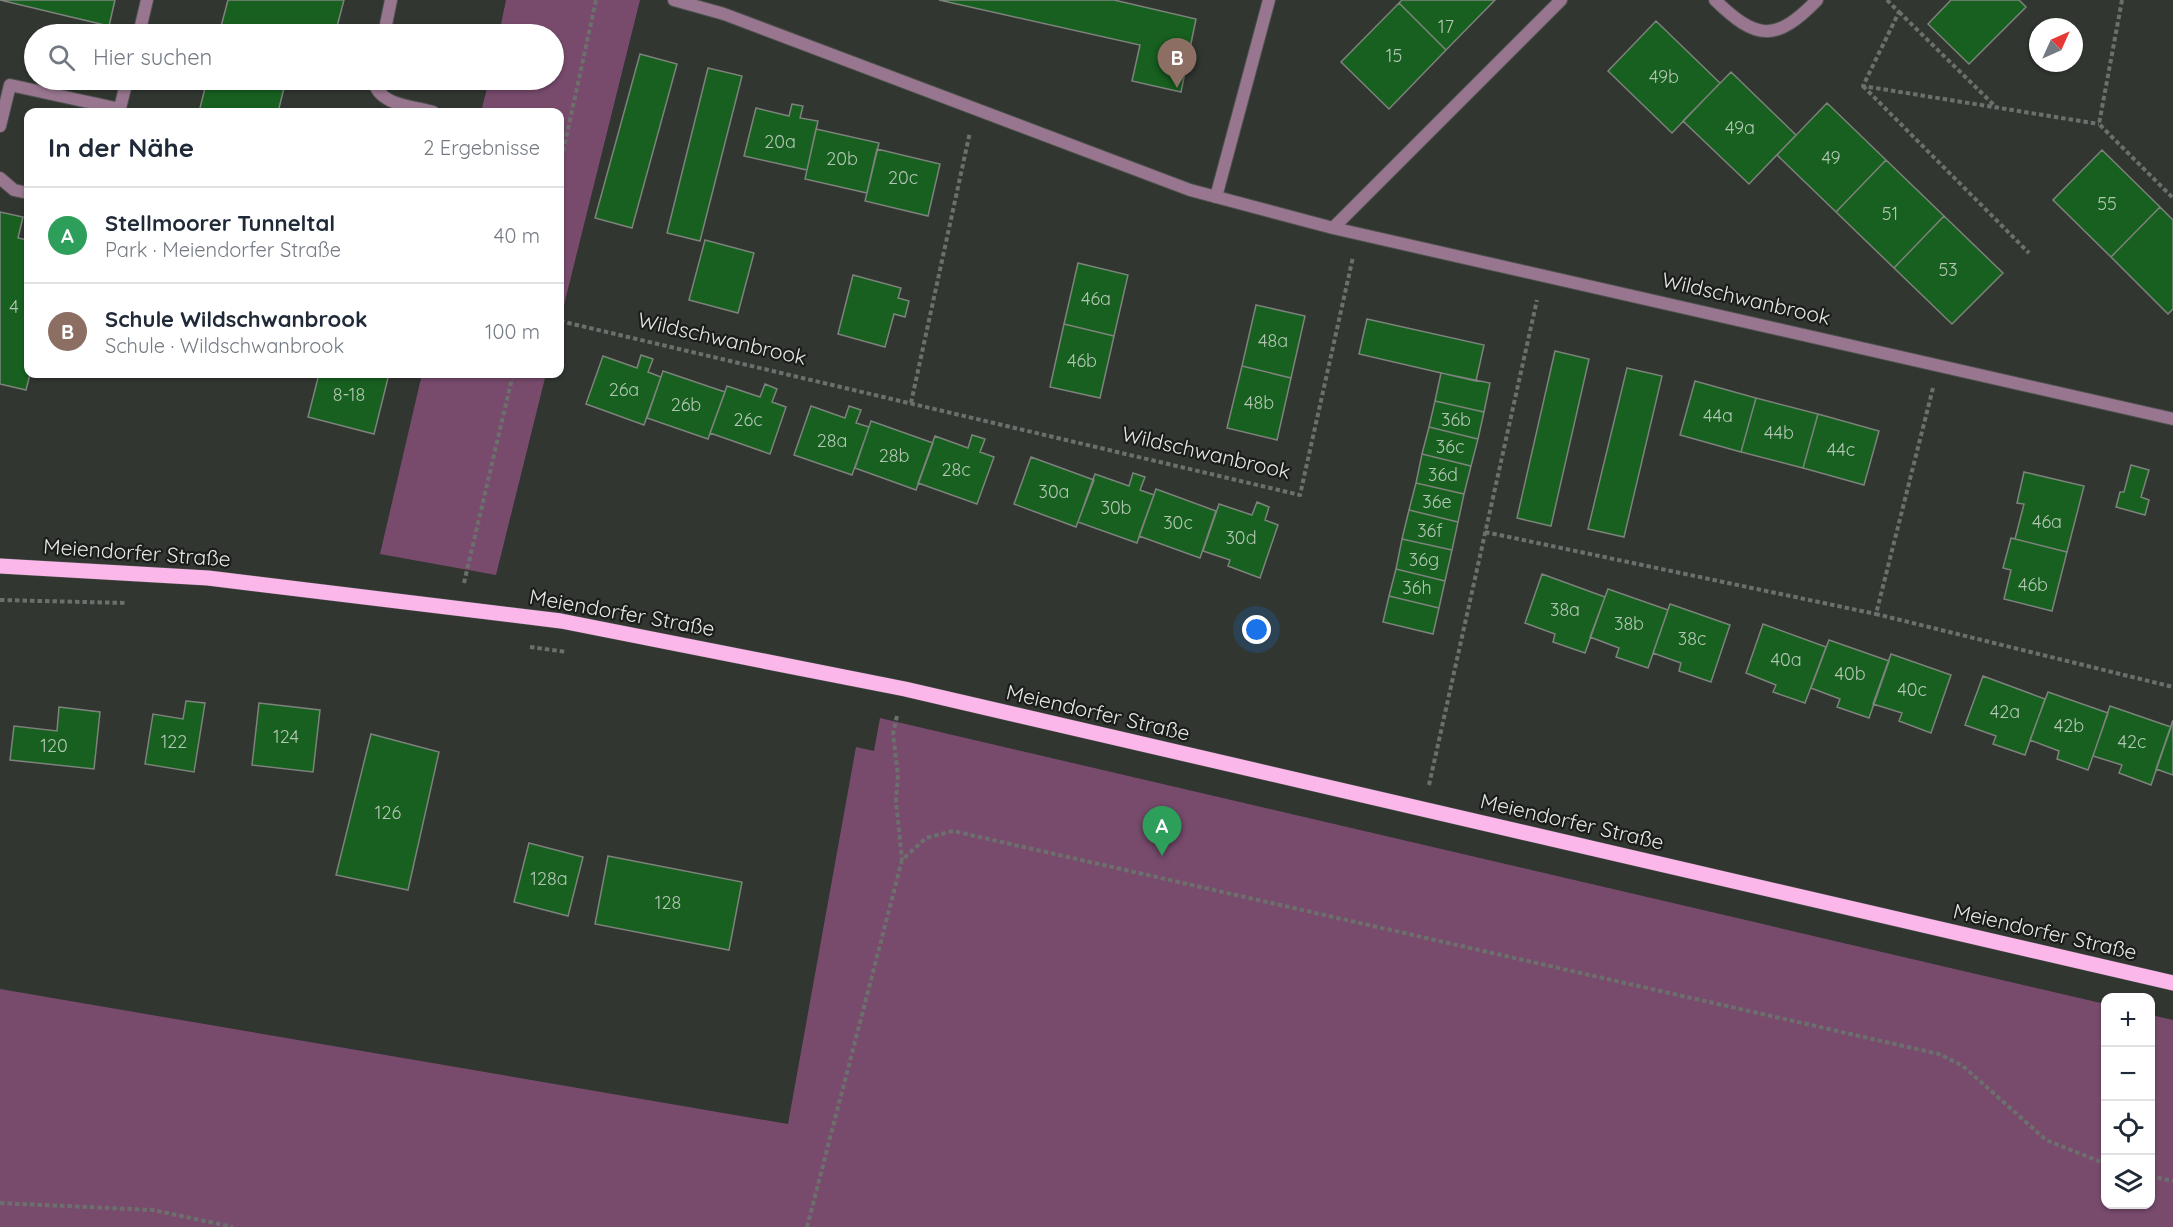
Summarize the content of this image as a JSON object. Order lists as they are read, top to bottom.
{
  "streets": {
    "main road": ["Meiendorfer Straße"],
    "street": ["Wildschwanbrook"]
  },
  "house_numbers": [
    "17",
    "15",
    "49b",
    "49a",
    "20a",
    "49",
    "20b",
    "20c",
    "55",
    "51",
    "53",
    "46a",
    "4",
    "48a",
    "46b",
    "26a",
    "8-18",
    "48b",
    "26b",
    "44a",
    "26c",
    "36b",
    "44b",
    "28a",
    "36c",
    "44c",
    "28b",
    "28c",
    "36d",
    "30a",
    "36e",
    "30b",
    "46a",
    "30c",
    "36f",
    "30d",
    "36g",
    "46b",
    "36h",
    "38a",
    "38b",
    "38c",
    "40a",
    "40b",
    "40c",
    "42a",
    "42b",
    "124",
    "122",
    "42c",
    "120",
    "126",
    "128a",
    "128"
  ],
  "north": "top right",
  "page": {
    "search": "Hier suchen",
    "pins": ["B", "A"],
    "heading": ["In der Nähe", "2 Ergebnisse"],
    "list": [
      {
        "mark": "A",
        "name": "Stellmoorer Tunneltal",
        "note": "Park · Meiendorfer Straße",
        "value": "40 m"
      },
      {
        "mark": "B",
        "name": "Schule Wildschwanbrook",
        "note": "Schule · Wildschwanbrook",
        "value": "100 m"
      }
    ],
    "map_buttons": ["+", "−"]
  }
}
